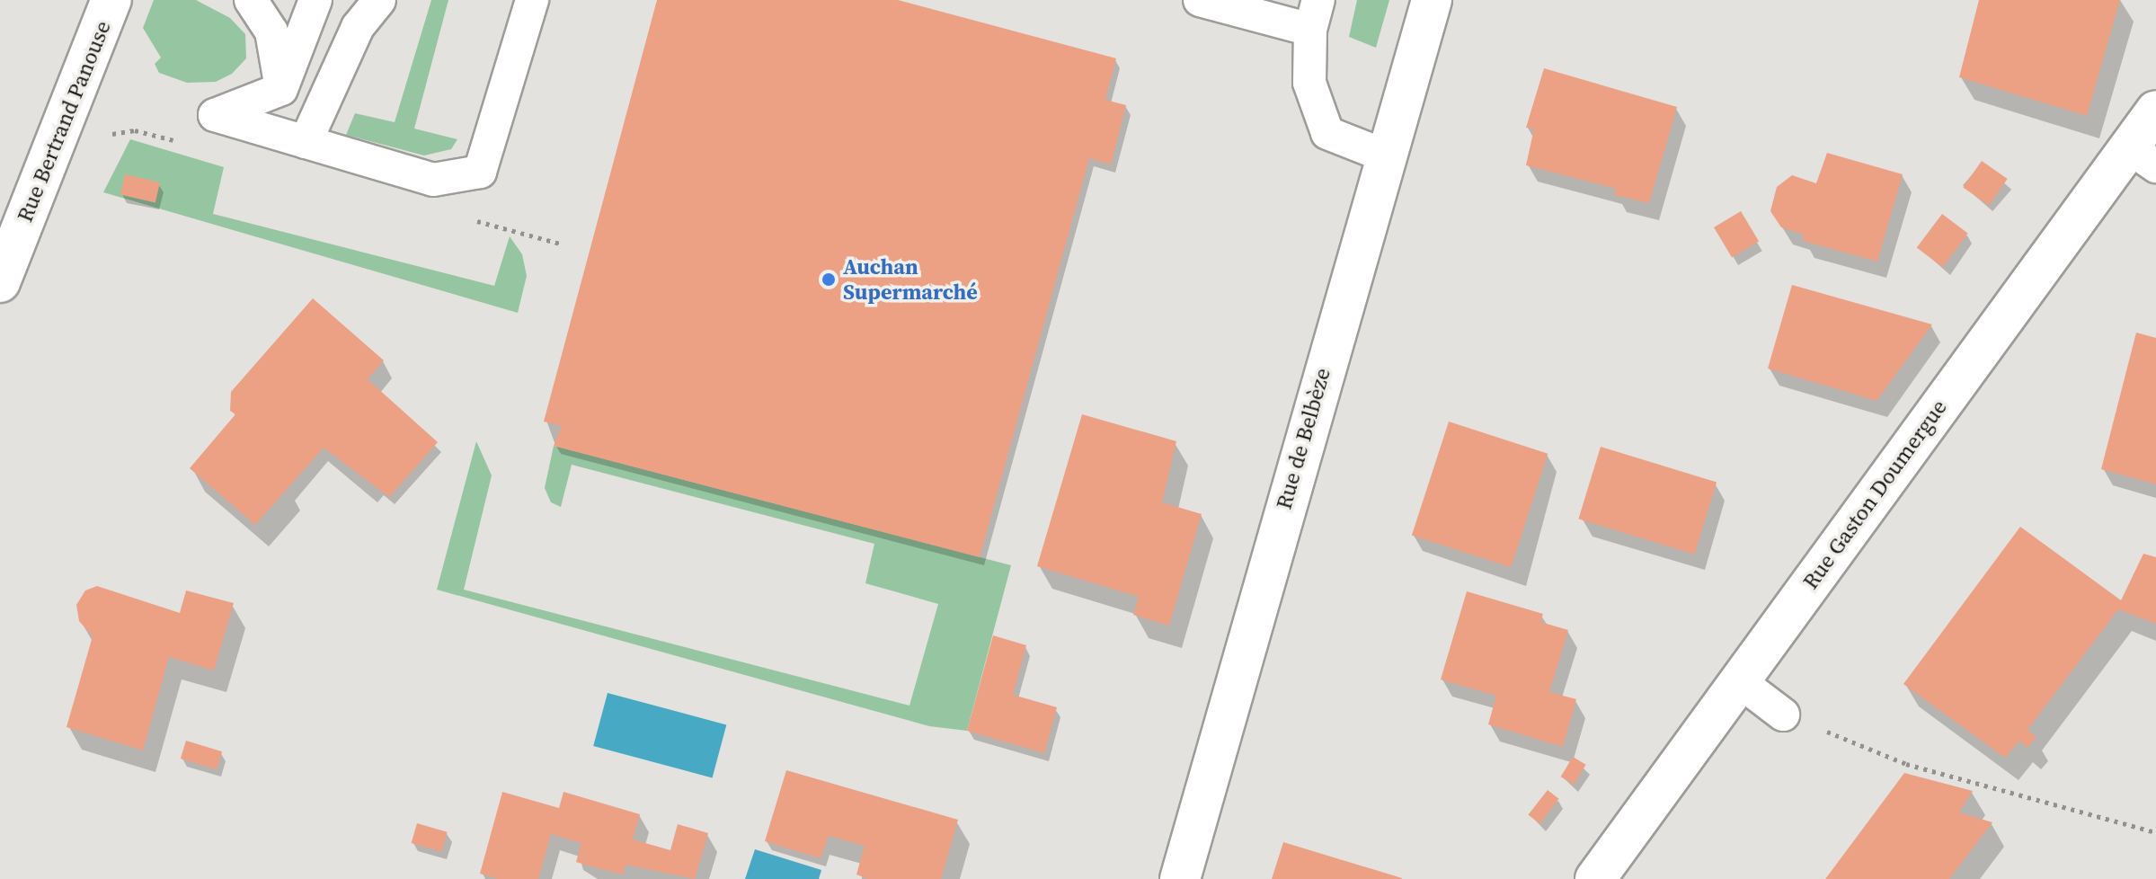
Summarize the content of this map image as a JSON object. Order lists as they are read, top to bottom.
{
  "streets": {
    "street": ["Rue Bertrand Panouse", "Rue de Belbèze", "Rue Gaston Doumergue"]
  },
  "places": ["Auchan Supermarché"]
}
